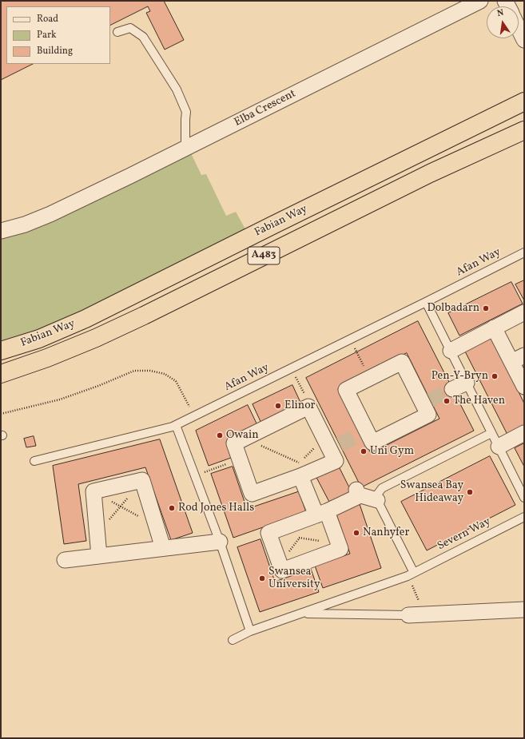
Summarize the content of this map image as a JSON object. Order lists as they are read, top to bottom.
{
  "streets": {
    "highway": ["Fabian Way", "A483"],
    "street": ["Elba Crescent"],
    "lane": ["Afan Way", "Severn Way"]
  },
  "places": [
    "Dolbadarn",
    "Pen-Y-Bryn",
    "The Haven",
    "Elinor",
    "Owain",
    "Uni Gym",
    "Swansea Bay Hideaway",
    "Rod Jones Halls",
    "Nanhyfer",
    "Swansea University"
  ],
  "legend": ["Road", "Park", "Building"],
  "north": "top"
}
